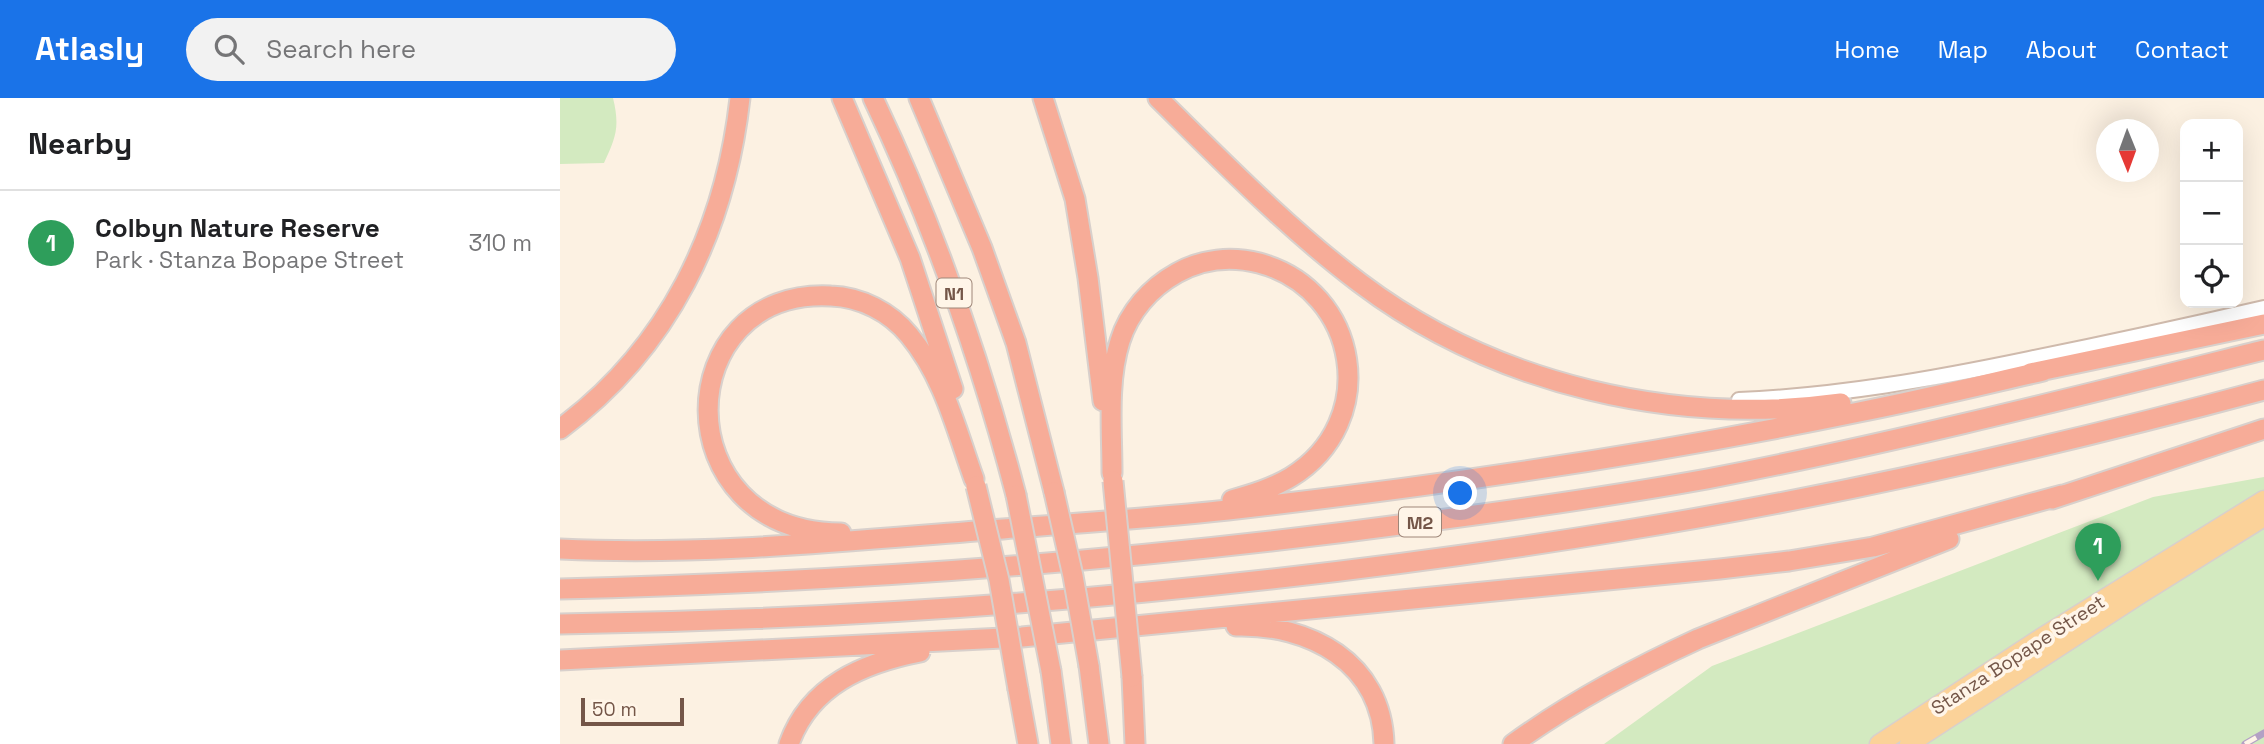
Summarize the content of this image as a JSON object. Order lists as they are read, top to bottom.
{
  "streets": {
    "highway": ["N1", "M2"],
    "main road": ["Stanza Bopape Street"]
  },
  "scale_bar": "50 m",
  "north": "bottom",
  "page": {
    "header": "Atlasly",
    "search": "Search here",
    "nav": [
      "Home",
      "Map",
      "About",
      "Contact"
    ],
    "heading": "Nearby",
    "map_buttons": ["+", "−"],
    "list": [
      {
        "mark": "1",
        "name": "Colbyn Nature Reserve",
        "note": "Park · Stanza Bopape Street",
        "value": "310 m"
      }
    ],
    "pins": "1",
    "scale": "50 m"
  }
}
